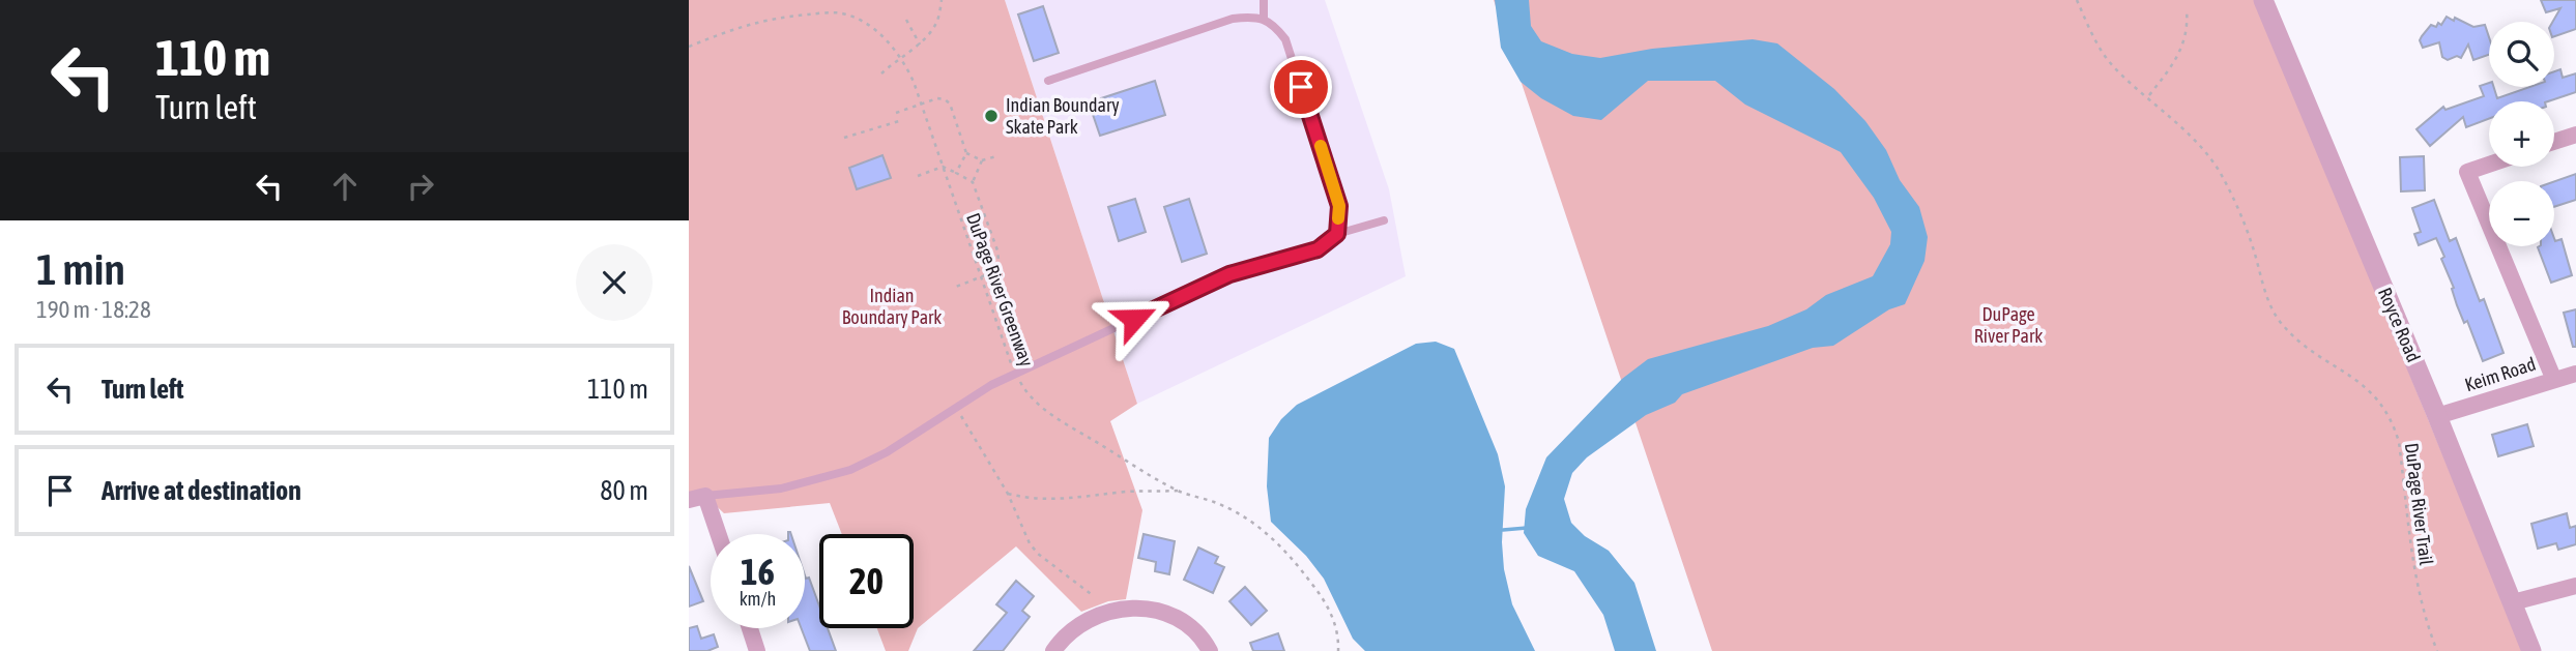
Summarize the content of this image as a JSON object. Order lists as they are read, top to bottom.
{
  "streets": {
    "street": ["Royce Road", "Keim Road"],
    "path": ["DuPage River Greenway", "DuPage River Trail"]
  },
  "crossings": [
    ["Royce Road", "Keim Road"]
  ],
  "parks": ["Indian Boundary Park", "DuPage River Park"],
  "places": ["Indian Boundary Skate Park"],
  "page": {
    "turn": ["110 m", "Turn left"],
    "map_buttons": ["+", "−"],
    "heading": ["1 min", "190 m · 18:28"],
    "list": [
      {
        "name": "Turn left",
        "value": "110 m"
      },
      {
        "name": "Arrive at destination",
        "value": "80 m"
      }
    ],
    "speed": "16 km/h",
    "limit": "20"
  }
}
